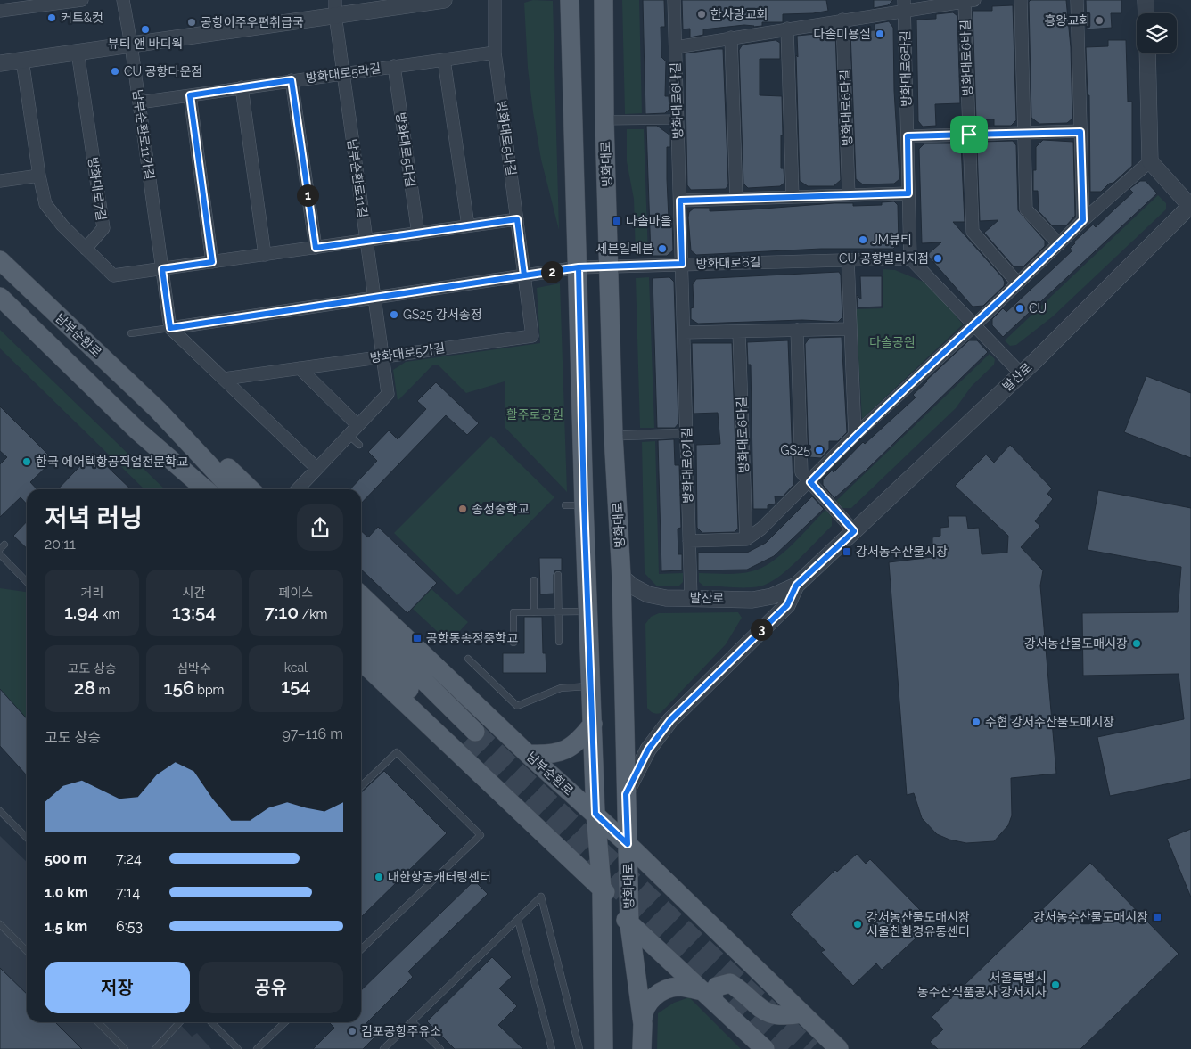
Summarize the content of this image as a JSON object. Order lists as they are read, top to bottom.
{
  "streets": {
    "main road": ["방화대로", "남부순환로"],
    "street": [
      "방화대로6바길",
      "방화대로6라길",
      "방화대로5라길",
      "방화대로6나길",
      "방화대로6다길",
      "남부순환로11가길",
      "방화대로5나길",
      "방화대로5다길",
      "남부순환로11길",
      "방화대로7길",
      "방화대로6길",
      "방화대로5가길",
      "발산로",
      "방화대로6마길",
      "방화대로6가길"
    ]
  },
  "crossings": [
    ["방화대로6라길", "방화대로6길"],
    ["방화대로5라길", "남부순환로11가길"],
    ["방화대로5라길", "방화대로5나길"],
    ["방화대로5라길", "방화대로5다길"],
    ["방화대로5라길", "남부순환로11길"],
    ["방화대로6나길", "방화대로6길"],
    ["방화대로6나길", "방화대로6가길"],
    ["남부순환로11가길", "방화대로6길"],
    ["방화대로5나길", "방화대로6길"],
    ["방화대로5나길", "방화대로5가길"],
    ["방화대로", "방화대로6길"],
    ["방화대로", "남부순환로"],
    ["방화대로", "발산로"],
    ["남부순환로11길", "방화대로6길"],
    ["남부순환로11길", "방화대로5가길"],
    ["방화대로6길", "방화대로5가길"],
    ["방화대로6길", "방화대로6가길"],
    ["발산로", "방화대로6가길"]
  ],
  "parks": ["다솔공원", "활주로공원"],
  "places": {
    "other": [
      "한사랑교회",
      "커트&컷",
      "흥왕교회",
      "공항이주우편취급국",
      "뷰티 앤 바디웍",
      "다솔미용실",
      "CU 공항타운점",
      "JM뷰티",
      "세븐일레븐",
      "CU 공항빌리지점",
      "CU",
      "GS25 강서송정",
      "GS25",
      "한국 에어텍항공직업전문학교",
      "송정중학교",
      "강서농산물도매시장",
      "수협 강서수산물도매시장",
      "대한항공캐터링센터",
      "강서농산물도매시장 서울친환경유통센터",
      "서울특별시 농수산식품공사 강서지사",
      "김포공항주유소"
    ],
    "transit": [
      "다솔마을",
      "강서농수산물시장",
      "공항동송정중학교",
      "강서농수산물도매시장"
    ]
  },
  "page": {
    "pins": ["1", "2", "3"],
    "heading": ["저녁 러닝", "20:11"],
    "stats": [
      ["거리", "1.94 km"],
      ["시간", "13:54"],
      ["페이스", "7:10 /km"],
      ["고도 상승", "28 m"],
      ["심박수", "156 bpm"],
      ["kcal", "154"]
    ],
    "chart": ["고도 상승", "97–116 m"],
    "list": [
      {
        "name": "500 m",
        "note": "7:24"
      },
      {
        "name": "1.0 km",
        "note": "7:14"
      },
      {
        "name": "1.5 km",
        "note": "6:53"
      }
    ],
    "buttons": ["저장", "공유"]
  }
}
